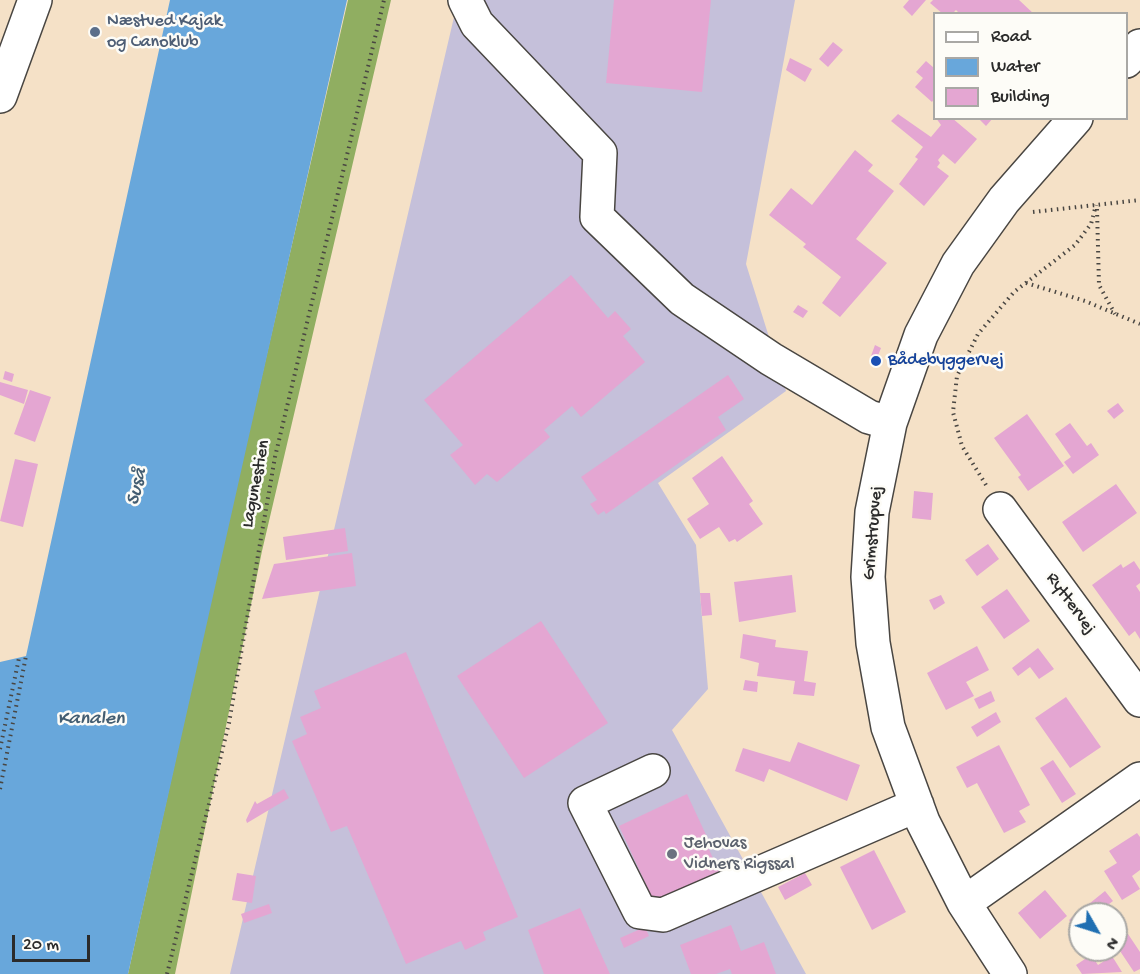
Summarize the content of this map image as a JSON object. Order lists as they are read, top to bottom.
{
  "streets": {
    "street": ["Grimstrupvej", "Ryttervej"],
    "path": ["Lagunestien"]
  },
  "water": ["Suså", "Kanalen"],
  "places": ["Næstved Kajak og Canoklub", "Bådebyggervej", "Jehovas Vidners Rigssal"],
  "legend": ["Road", "Water", "Building"],
  "scale_bar": "20 m",
  "north": "bottom right"
}
